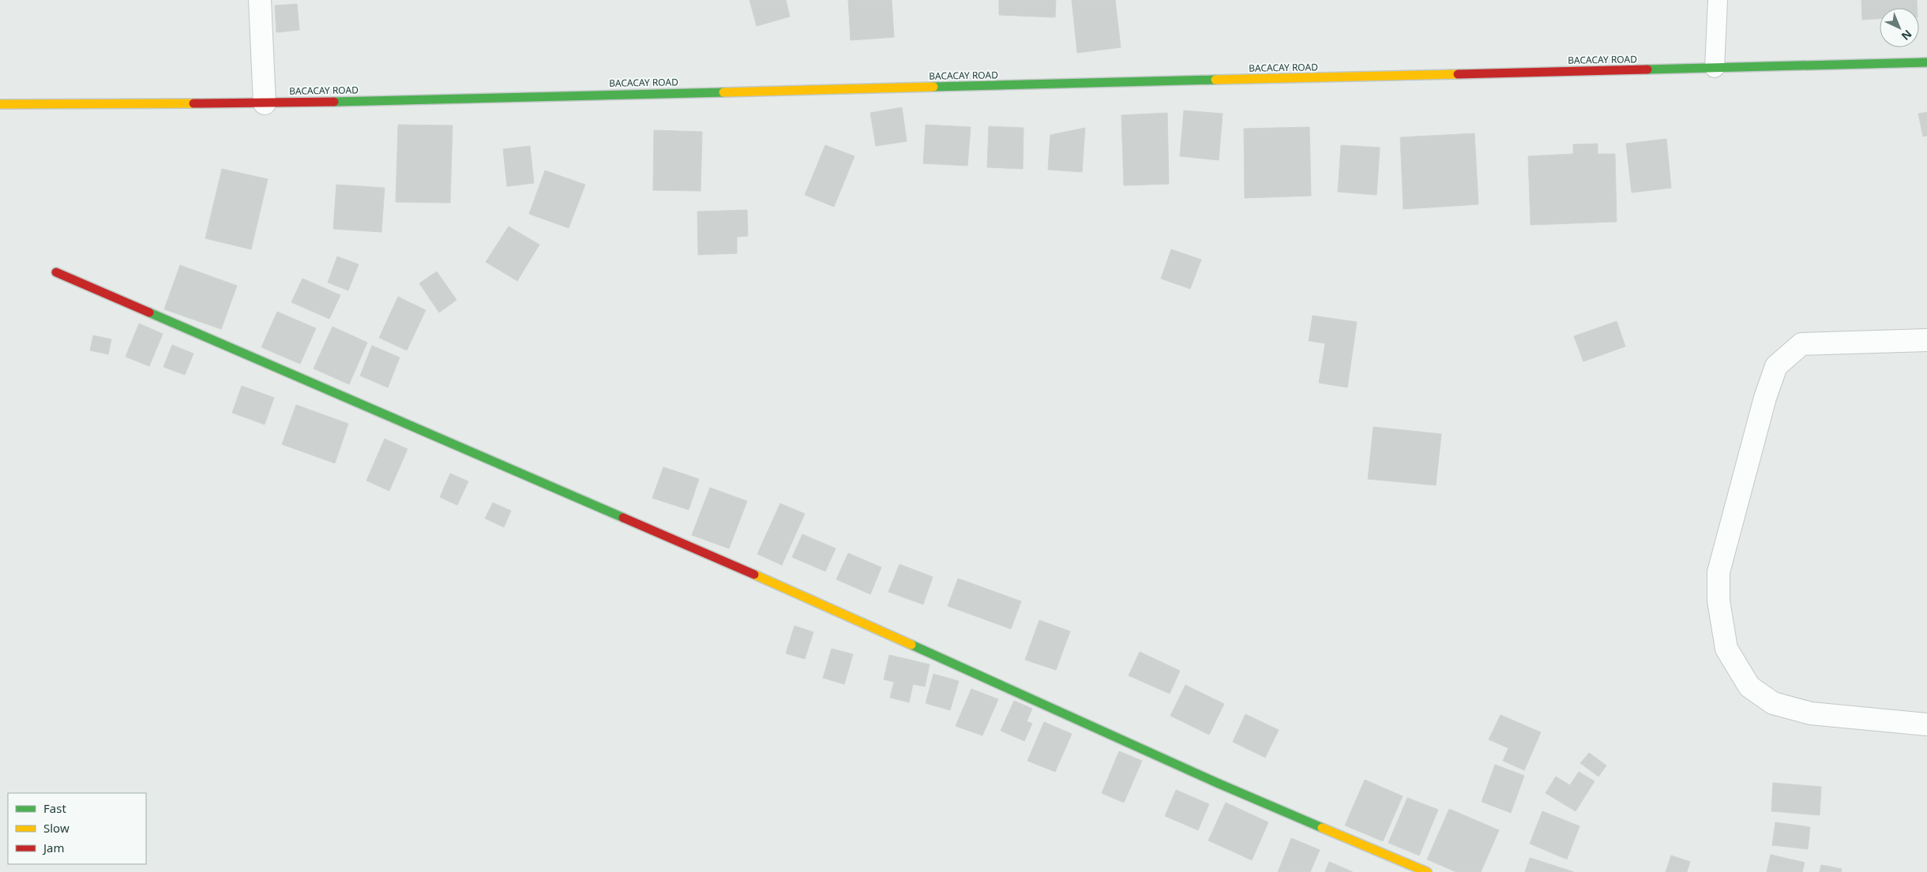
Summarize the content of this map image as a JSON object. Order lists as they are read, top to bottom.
{
  "streets": {
    "main road": ["BACACAY ROAD"]
  },
  "legend": ["Fast", "Slow", "Jam"],
  "north": "bottom right"
}
